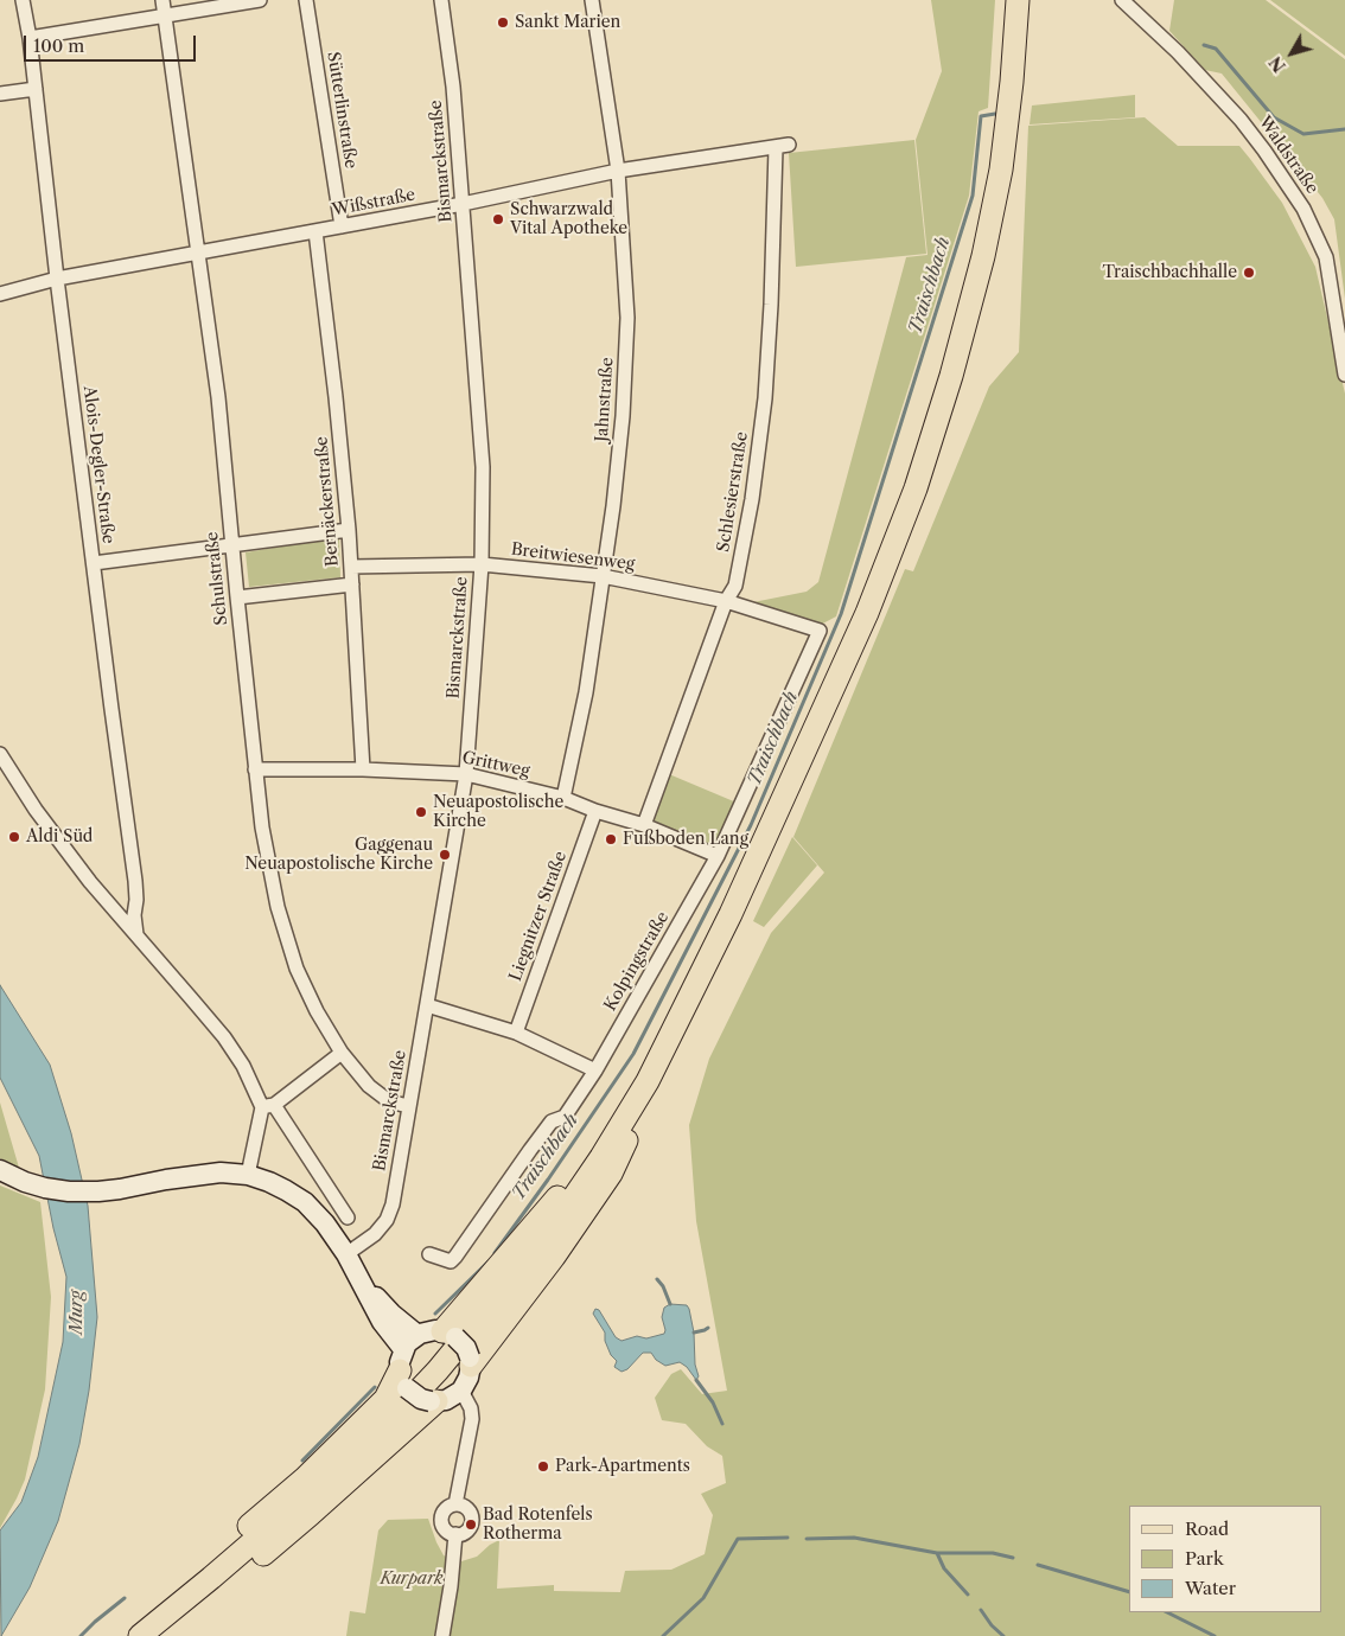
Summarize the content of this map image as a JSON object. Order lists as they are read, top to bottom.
{
  "streets": {
    "street": [
      "Sütterlinstraße",
      "Waldstraße",
      "Bismarckstraße",
      "Wißstraße",
      "Jahnstraße",
      "Alois-Degler-Straße",
      "Schlesierstraße",
      "Bernäckerstraße",
      "Breitwiesenweg",
      "Schulstraße",
      "Grittweg",
      "Liegnitzer Straße",
      "Kolpingstraße"
    ]
  },
  "crossings": [
    ["Sütterlinstraße", "Wißstraße"],
    ["Bismarckstraße", "Wißstraße"],
    ["Bismarckstraße", "Breitwiesenweg"],
    ["Bismarckstraße", "Schulstraße"],
    ["Bismarckstraße", "Grittweg"],
    ["Wißstraße", "Jahnstraße"],
    ["Wißstraße", "Alois-Degler-Straße"],
    ["Wißstraße", "Schlesierstraße"],
    ["Wißstraße", "Bernäckerstraße"],
    ["Wißstraße", "Schulstraße"],
    ["Jahnstraße", "Breitwiesenweg"],
    ["Jahnstraße", "Grittweg"],
    ["Schlesierstraße", "Breitwiesenweg"],
    ["Schlesierstraße", "Grittweg"],
    ["Bernäckerstraße", "Breitwiesenweg"],
    ["Bernäckerstraße", "Grittweg"],
    ["Breitwiesenweg", "Kolpingstraße"],
    ["Schulstraße", "Grittweg"],
    ["Grittweg", "Liegnitzer Straße"],
    ["Grittweg", "Kolpingstraße"]
  ],
  "water": ["Traischbach", "Murg"],
  "parks": ["Kurpark"],
  "places": [
    "Sankt Marien",
    "Schwarzwald Vital Apotheke",
    "Traischbachhalle",
    "Neuapostolische Kirche",
    "Aldi Süd",
    "Fußboden Lang",
    "Gaggenau Neuapostolische Kirche",
    "Park-Apartments",
    "Bad Rotenfels Rotherma"
  ],
  "legend": ["Road", "Park", "Water"],
  "scale_bar": "100 m",
  "north": "bottom left"
}
